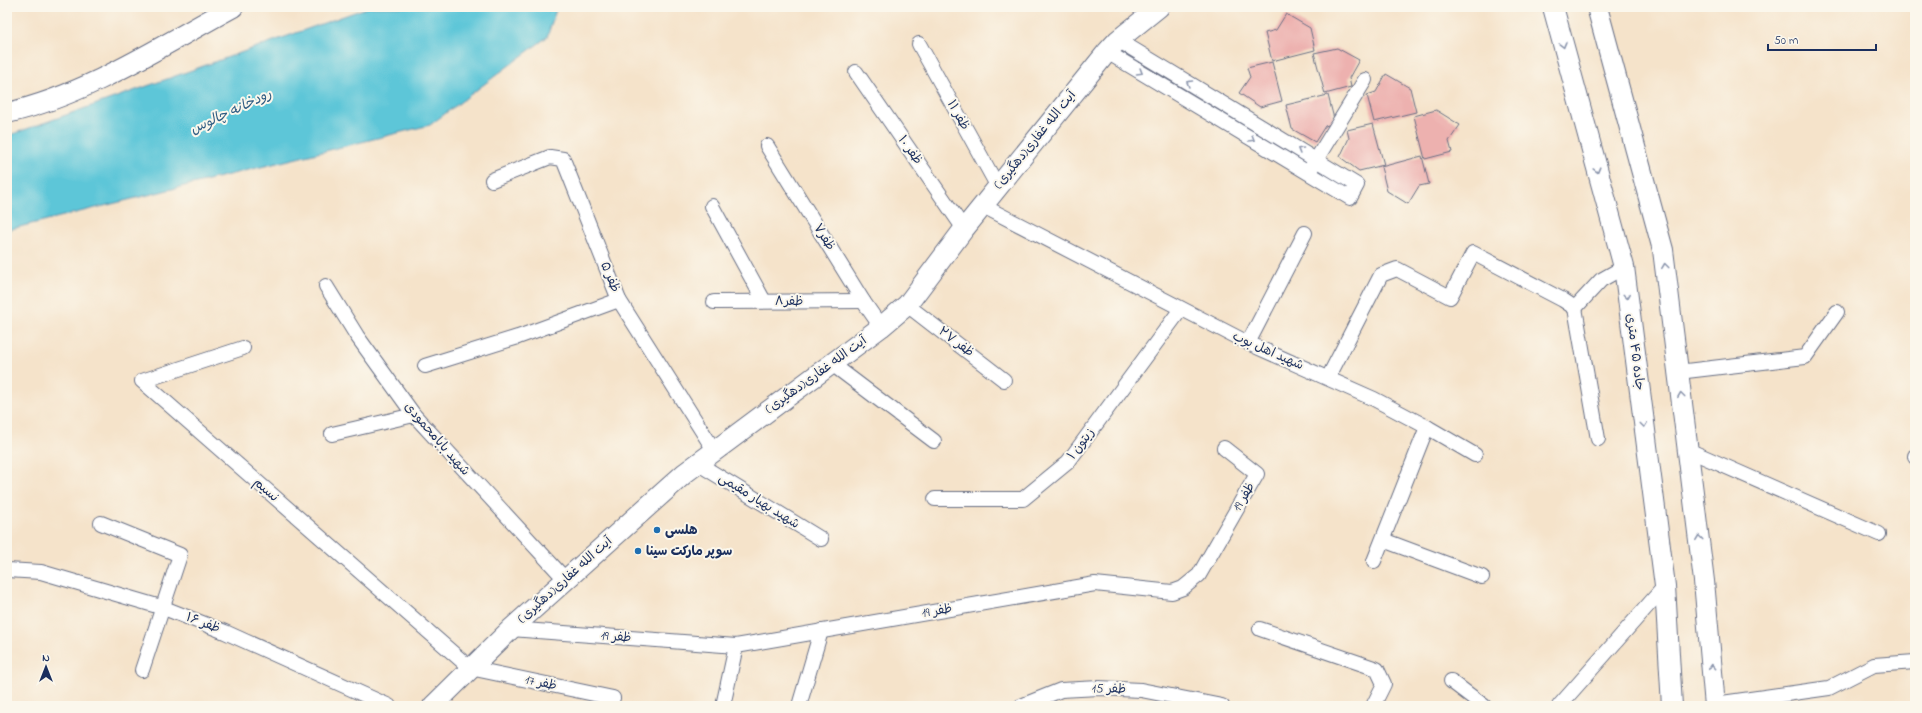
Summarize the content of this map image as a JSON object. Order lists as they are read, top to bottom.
{
  "streets": {
    "street": [
      "ظفر ۱۱",
      "آیت الله غفاری(دهگیری)",
      "ظفر ۱۰",
      "ظفر۷",
      "ظفر ۵",
      "ظفر۸",
      "ظفر ۲۷",
      "شهید اهل بوب",
      "جاده ۴۵ متری",
      "شهید بابامحمودی",
      "زیتون ۱",
      "نسیم",
      "ظفر 19",
      "شهید بهیار مقیمی",
      "ظفر ۱۶",
      "ظفر 17",
      "ظفر 15"
    ]
  },
  "crossings": [
    ["ظفر ۱۱", "آیت الله غفاری(دهگیری)"],
    ["آیت الله غفاری(دهگیری)", "ظفر ۱۰"],
    ["آیت الله غفاری(دهگیری)", "ظفر۷"],
    ["آیت الله غفاری(دهگیری)", "ظفر ۵"],
    ["آیت الله غفاری(دهگیری)", "ظفر ۲۷"],
    ["آیت الله غفاری(دهگیری)", "شهید اهل بوب"],
    ["آیت الله غفاری(دهگیری)", "شهید بابامحمودی"],
    ["آیت الله غفاری(دهگیری)", "نسیم"],
    ["آیت الله غفاری(دهگیری)", "ظفر 19"],
    ["آیت الله غفاری(دهگیری)", "شهید بهیار مقیمی"],
    ["آیت الله غفاری(دهگیری)", "ظفر 17"],
    ["ظفر۷", "ظفر۸"],
    ["شهید اهل بوب", "زیتون ۱"],
    ["نسیم", "ظفر 17"]
  ],
  "water": ["رودخانه چالوس"],
  "places": ["هلسی", "سوپر مارکت سینا"],
  "scale_bar": "50 m",
  "north": "top"
}
